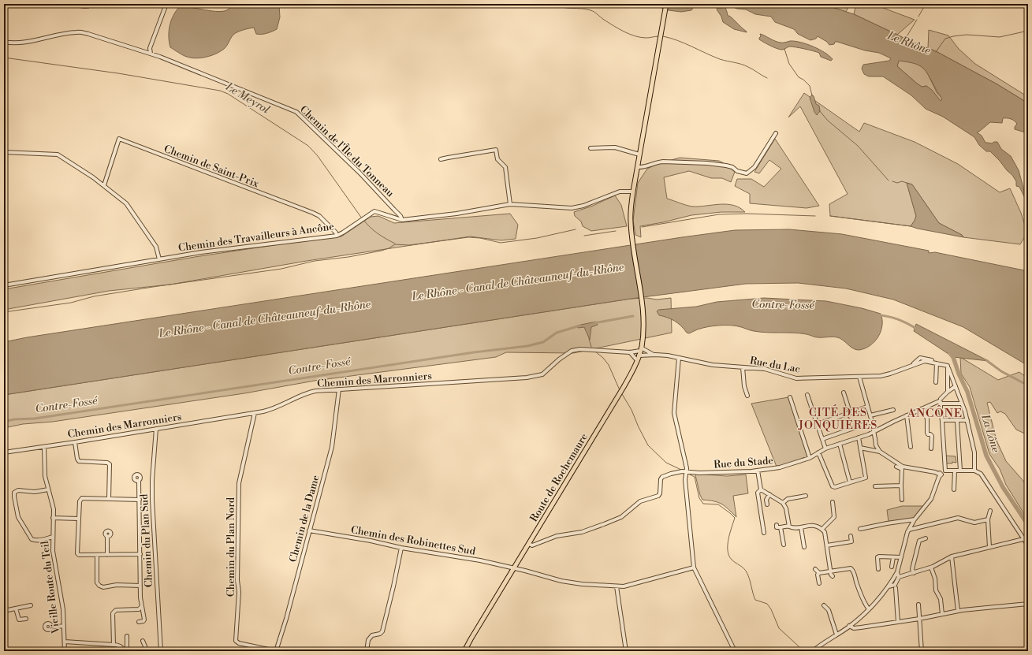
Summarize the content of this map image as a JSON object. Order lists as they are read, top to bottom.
{
  "streets": {
    "main road": ["Route de Rochemaure"],
    "street": [
      "Chemin de l'Île du Tonneau",
      "Chemin de Saint-Prix",
      "Chemin des Travailleurs à Ancône",
      "Rue du Lac",
      "Chemin des Marronniers",
      "Rue du Stade",
      "Chemin de la Dame",
      "Chemin du Plan Sud",
      "Chemin des Robinettes Sud",
      "Chemin du Plan Nord",
      "Vieille Route du Teil"
    ]
  },
  "crossings": [
    ["Chemin de l'Île du Tonneau", "Chemin des Travailleurs à Ancône"],
    ["Chemin de Saint-Prix", "Chemin des Travailleurs à Ancône"],
    ["Chemin des Travailleurs à Ancône", "Route de Rochemaure"],
    ["Rue du Lac", "Route de Rochemaure"],
    ["Chemin des Marronniers", "Route de Rochemaure"],
    ["Chemin des Marronniers", "Chemin de la Dame"],
    ["Chemin des Marronniers", "Chemin du Plan Sud"],
    ["Chemin des Marronniers", "Chemin du Plan Nord"],
    ["Chemin des Marronniers", "Vieille Route du Teil"],
    ["Rue du Stade", "Route de Rochemaure"],
    ["Route de Rochemaure", "Chemin des Robinettes Sud"],
    ["Chemin de la Dame", "Chemin des Robinettes Sud"],
    ["Chemin de la Dame", "Chemin du Plan Nord"]
  ],
  "districts": ["CITÉ DES JONQUIÈRES", "ANCÔNE"],
  "water": [
    "Le Rhône",
    "Le Meyrol",
    "Le Rhône - Canal de Châteauneuf-du-Rhône",
    "Contre-Fossé",
    "La Lône"
  ]
}
